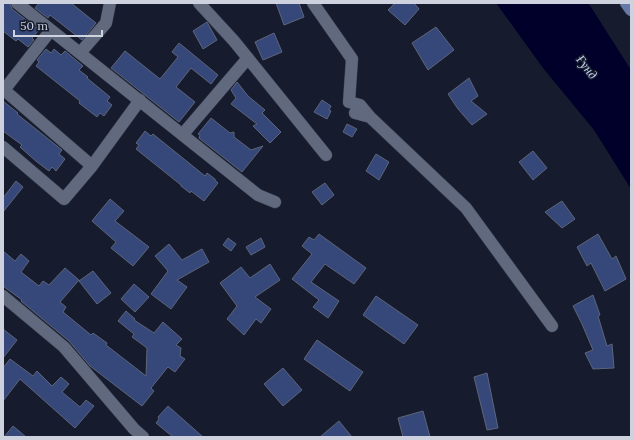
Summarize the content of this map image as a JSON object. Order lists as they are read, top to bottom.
{
  "water": ["Ғунд"],
  "scale_bar": "50 m"
}
